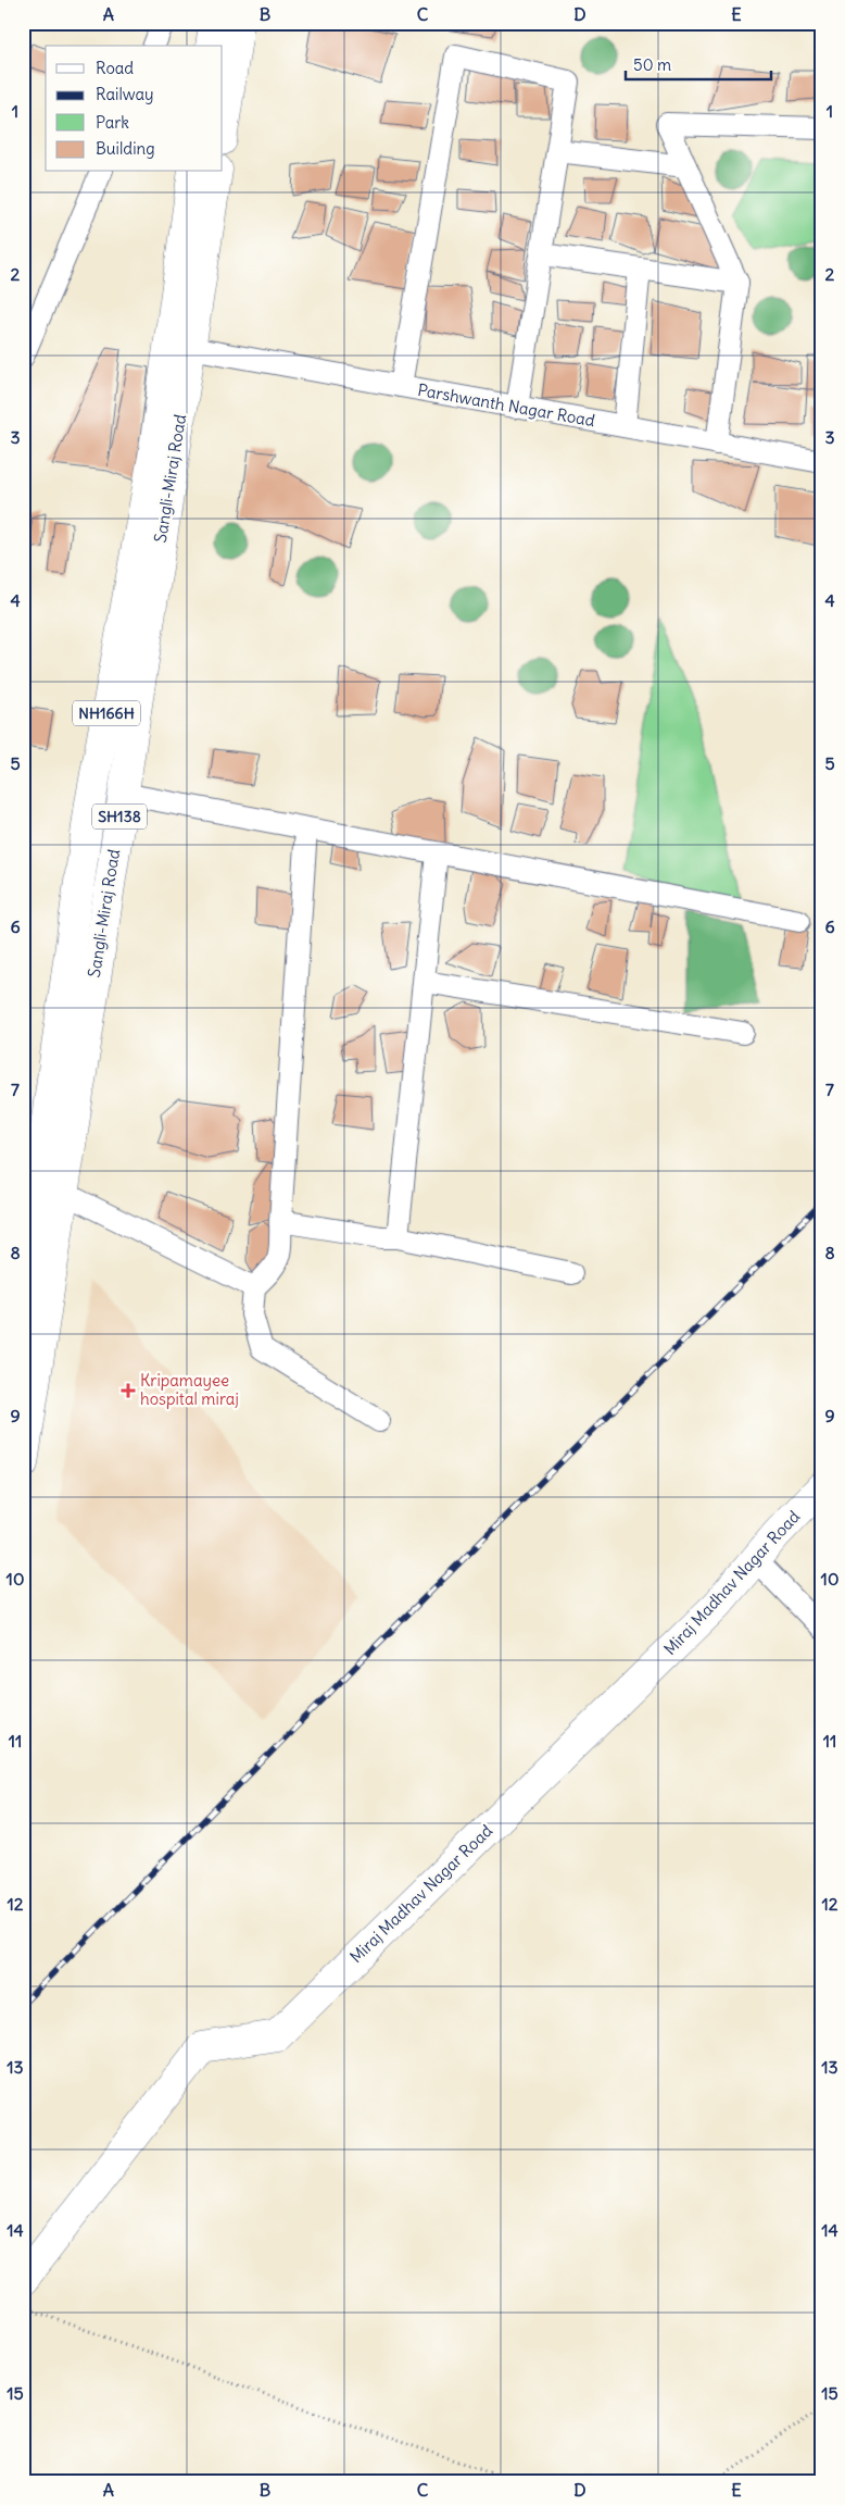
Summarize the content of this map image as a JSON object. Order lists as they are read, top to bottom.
{
  "streets": {
    "main road": [
      "Sangli-Miraj Road",
      "NH166H",
      "SH138",
      "Miraj Madhav Nagar Road"
    ],
    "street": ["Parshwanth Nagar Road"]
  },
  "crossings": [
    ["Parshwanth Nagar Road", "Sangli-Miraj Road"]
  ],
  "places": {
    "health": ["Kripamayee hospital miraj"]
  },
  "legend": [
    "Road",
    "Railway",
    "Park",
    "Building"
  ],
  "scale_bar": "50 m",
  "grid": {
    "columns": [
      "A",
      "B",
      "C",
      "D",
      "E"
    ],
    "rows": [
      "1",
      "2",
      "3",
      "4",
      "5",
      "6",
      "7",
      "8",
      "9",
      "10",
      "11",
      "12",
      "13",
      "14",
      "15"
    ]
  }
}
